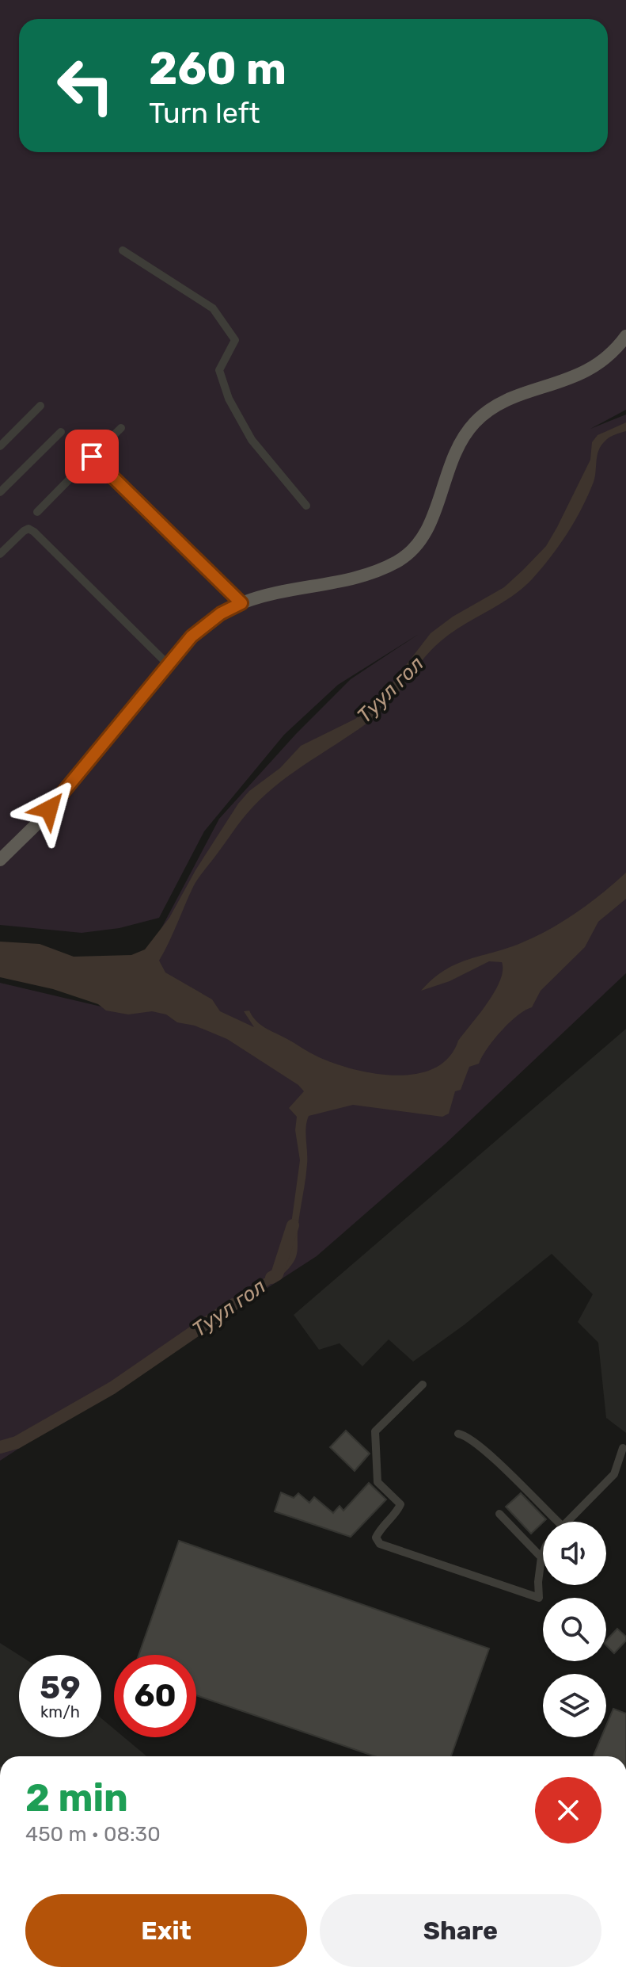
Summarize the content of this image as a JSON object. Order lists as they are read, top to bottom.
{
  "water": ["Туул гол"],
  "page": {
    "turn": ["260 m", "Turn left"],
    "speed": "59 km/h",
    "limit": "60",
    "heading": ["2 min", "450 m · 08:30"],
    "buttons": ["Exit", "Share"]
  }
}
